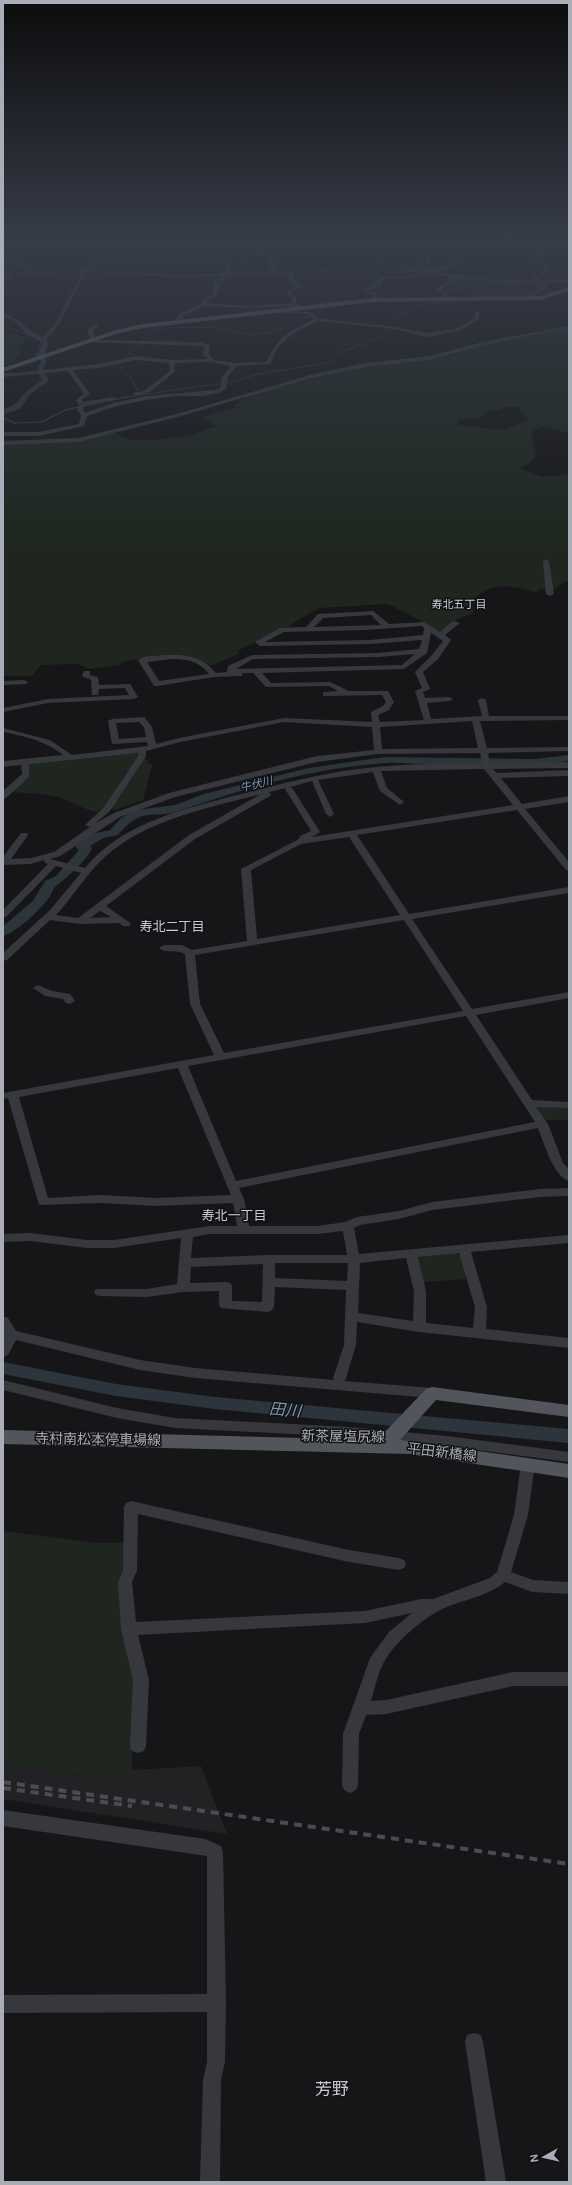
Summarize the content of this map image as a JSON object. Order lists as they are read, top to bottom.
{
  "streets": {
    "main road": ["新茶屋塩尻線", "寺村南松本停車場線", "平田新橋線"]
  },
  "crossings": [
    ["新茶屋塩尻線", "寺村南松本停車場線"],
    ["新茶屋塩尻線", "平田新橋線"],
    ["寺村南松本停車場線", "平田新橋線"]
  ],
  "districts": [
    "寿北五丁目",
    "寿北二丁目",
    "寿北一丁目",
    "芳野"
  ],
  "water": ["牛伏川", "田川"],
  "north": "left"
}
